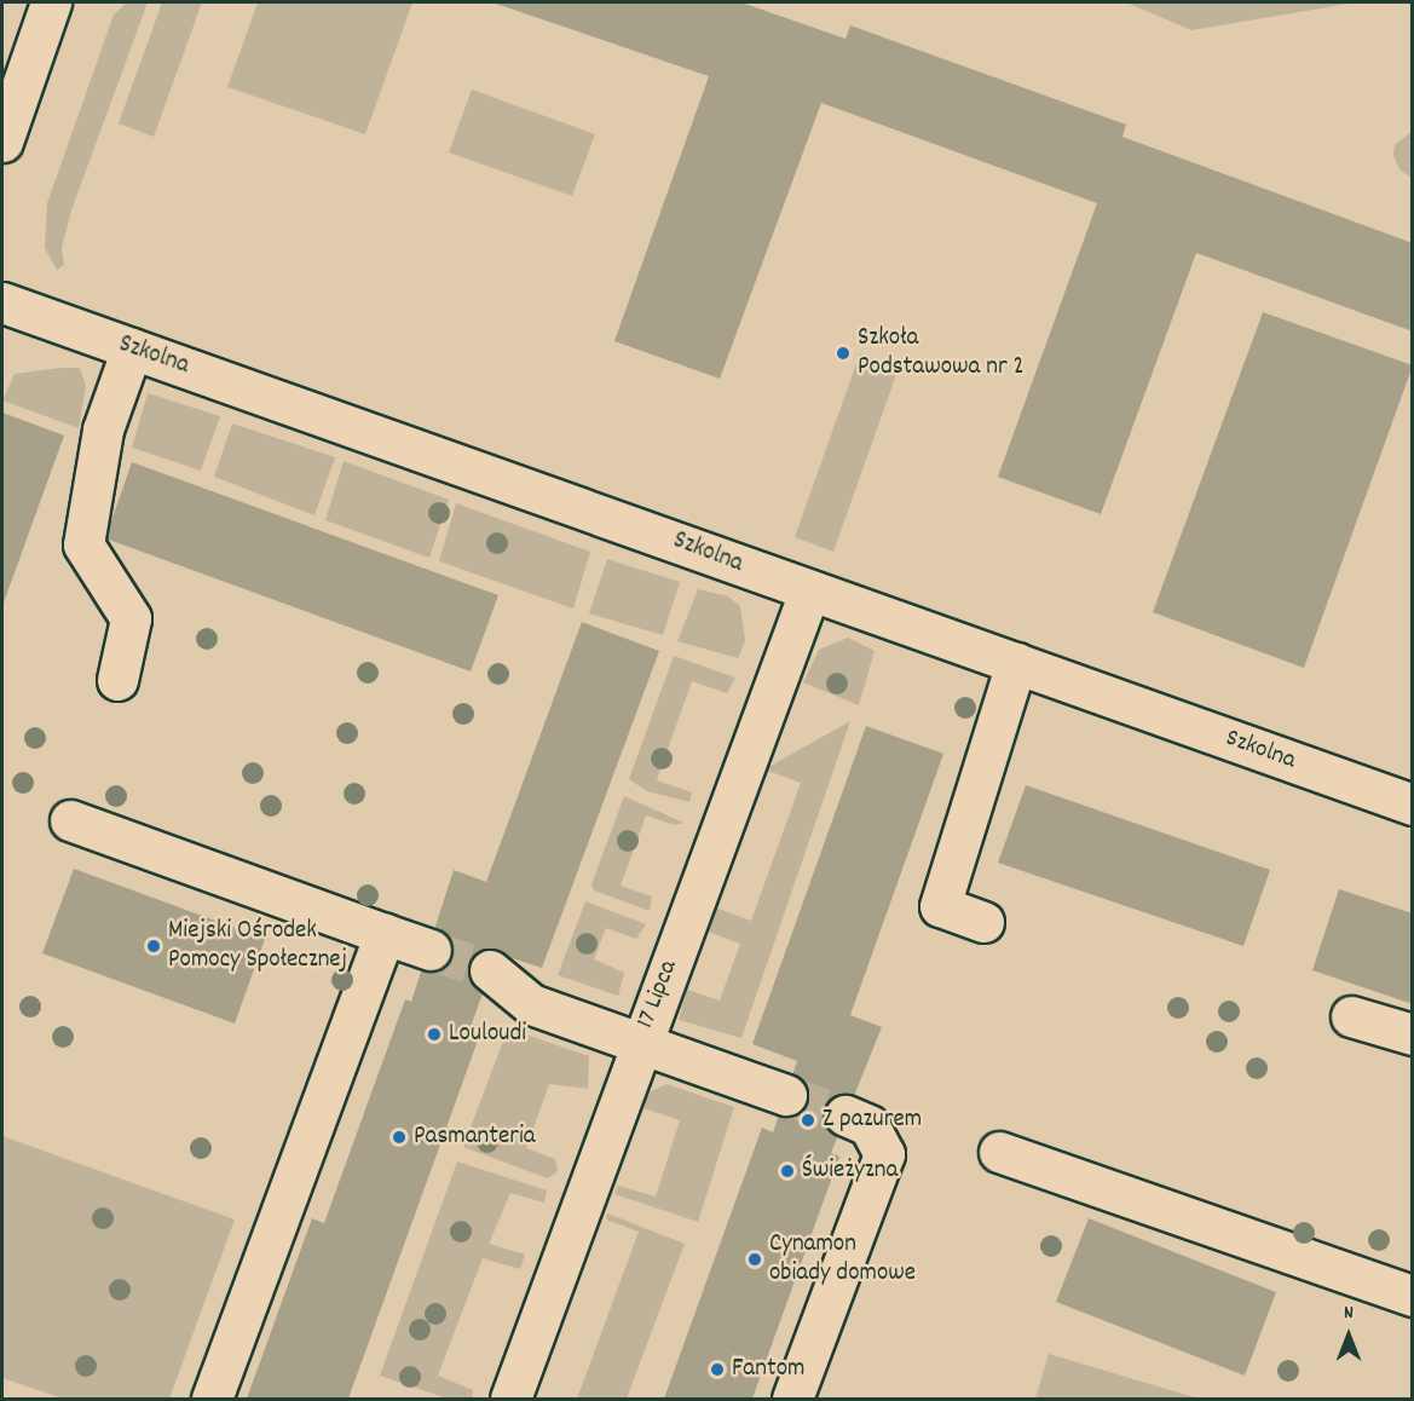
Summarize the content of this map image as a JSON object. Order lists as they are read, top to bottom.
{
  "streets": {
    "street": ["Szkolna", "17 Lipca"]
  },
  "crossings": [
    ["Szkolna", "17 Lipca"]
  ],
  "places": [
    "Szkoła Podstawowa nr 2",
    "Miejski Ośrodek Pomocy Społecznej",
    "Louloudi",
    "Z pazurem",
    "Pasmanteria",
    "Świeżyzna",
    "Cynamon obiady domowe",
    "Fantom"
  ],
  "north": "top"
}
